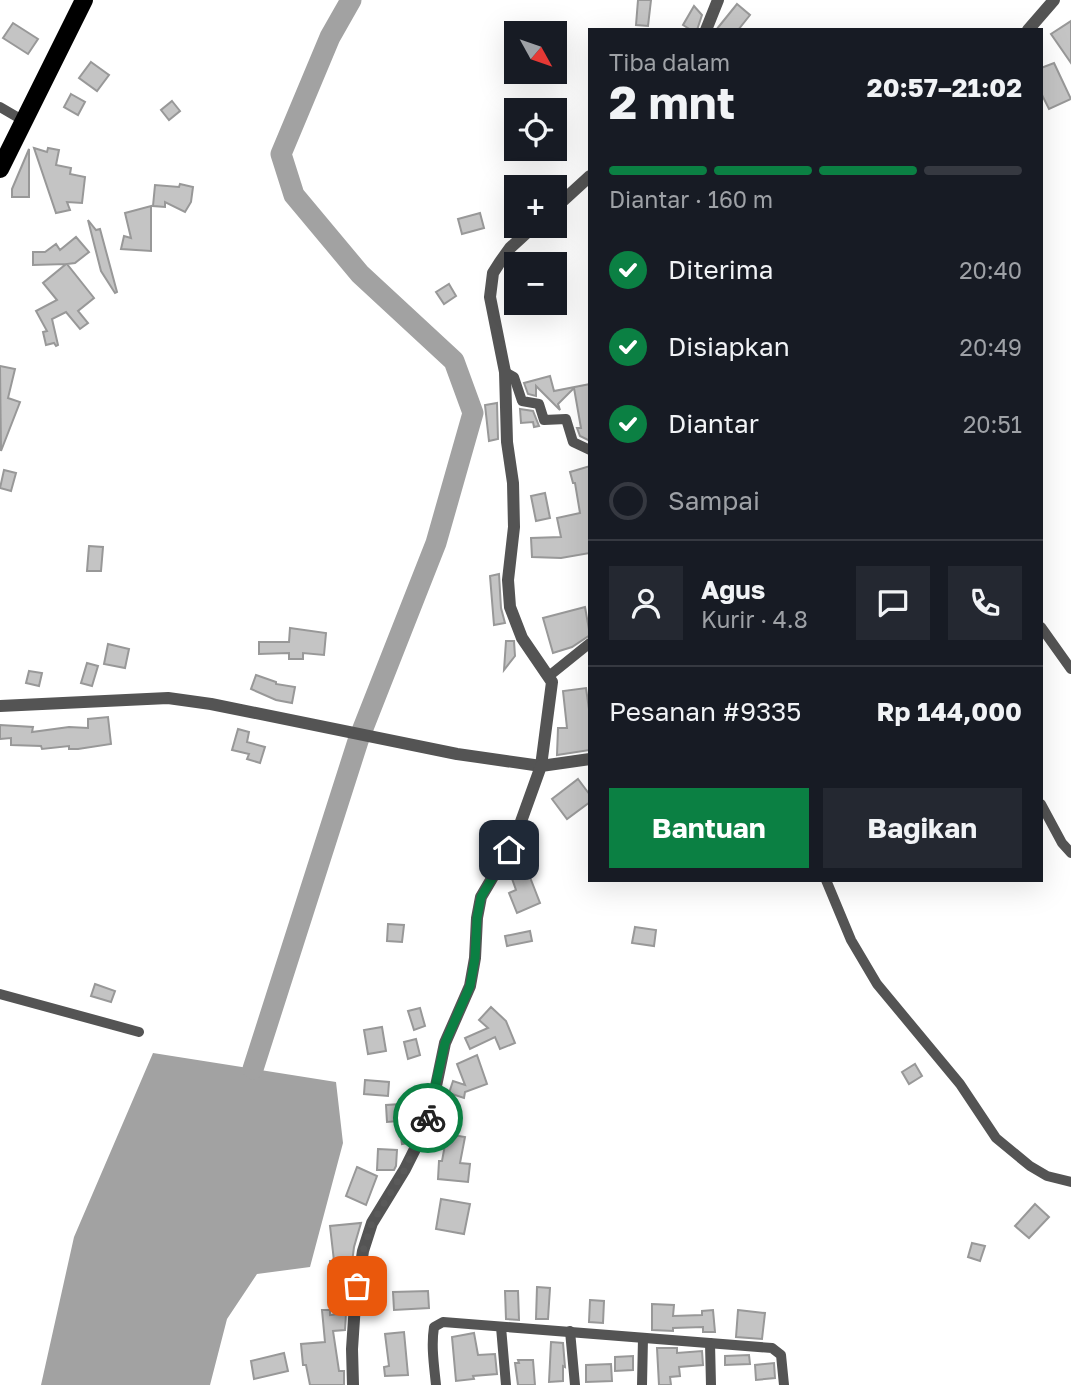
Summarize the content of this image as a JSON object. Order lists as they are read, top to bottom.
{
  "north": "bottom right",
  "page": {
    "map_buttons": ["+", "−"],
    "heading": ["2 mnt", "Tiba dalam", "20:57–21:02"],
    "panel": [
      "Agus",
      "Kurir · 4.8",
      "Pesanan #9335",
      "Rp 144,000"
    ],
    "bar": "Diantar · 160 m",
    "list": [
      ["Diterima", "20:40"],
      ["Disiapkan", "20:49"],
      ["Diantar", "20:51"],
      "Sampai"
    ],
    "buttons": ["Bantuan", "Bagikan"]
  }
}
